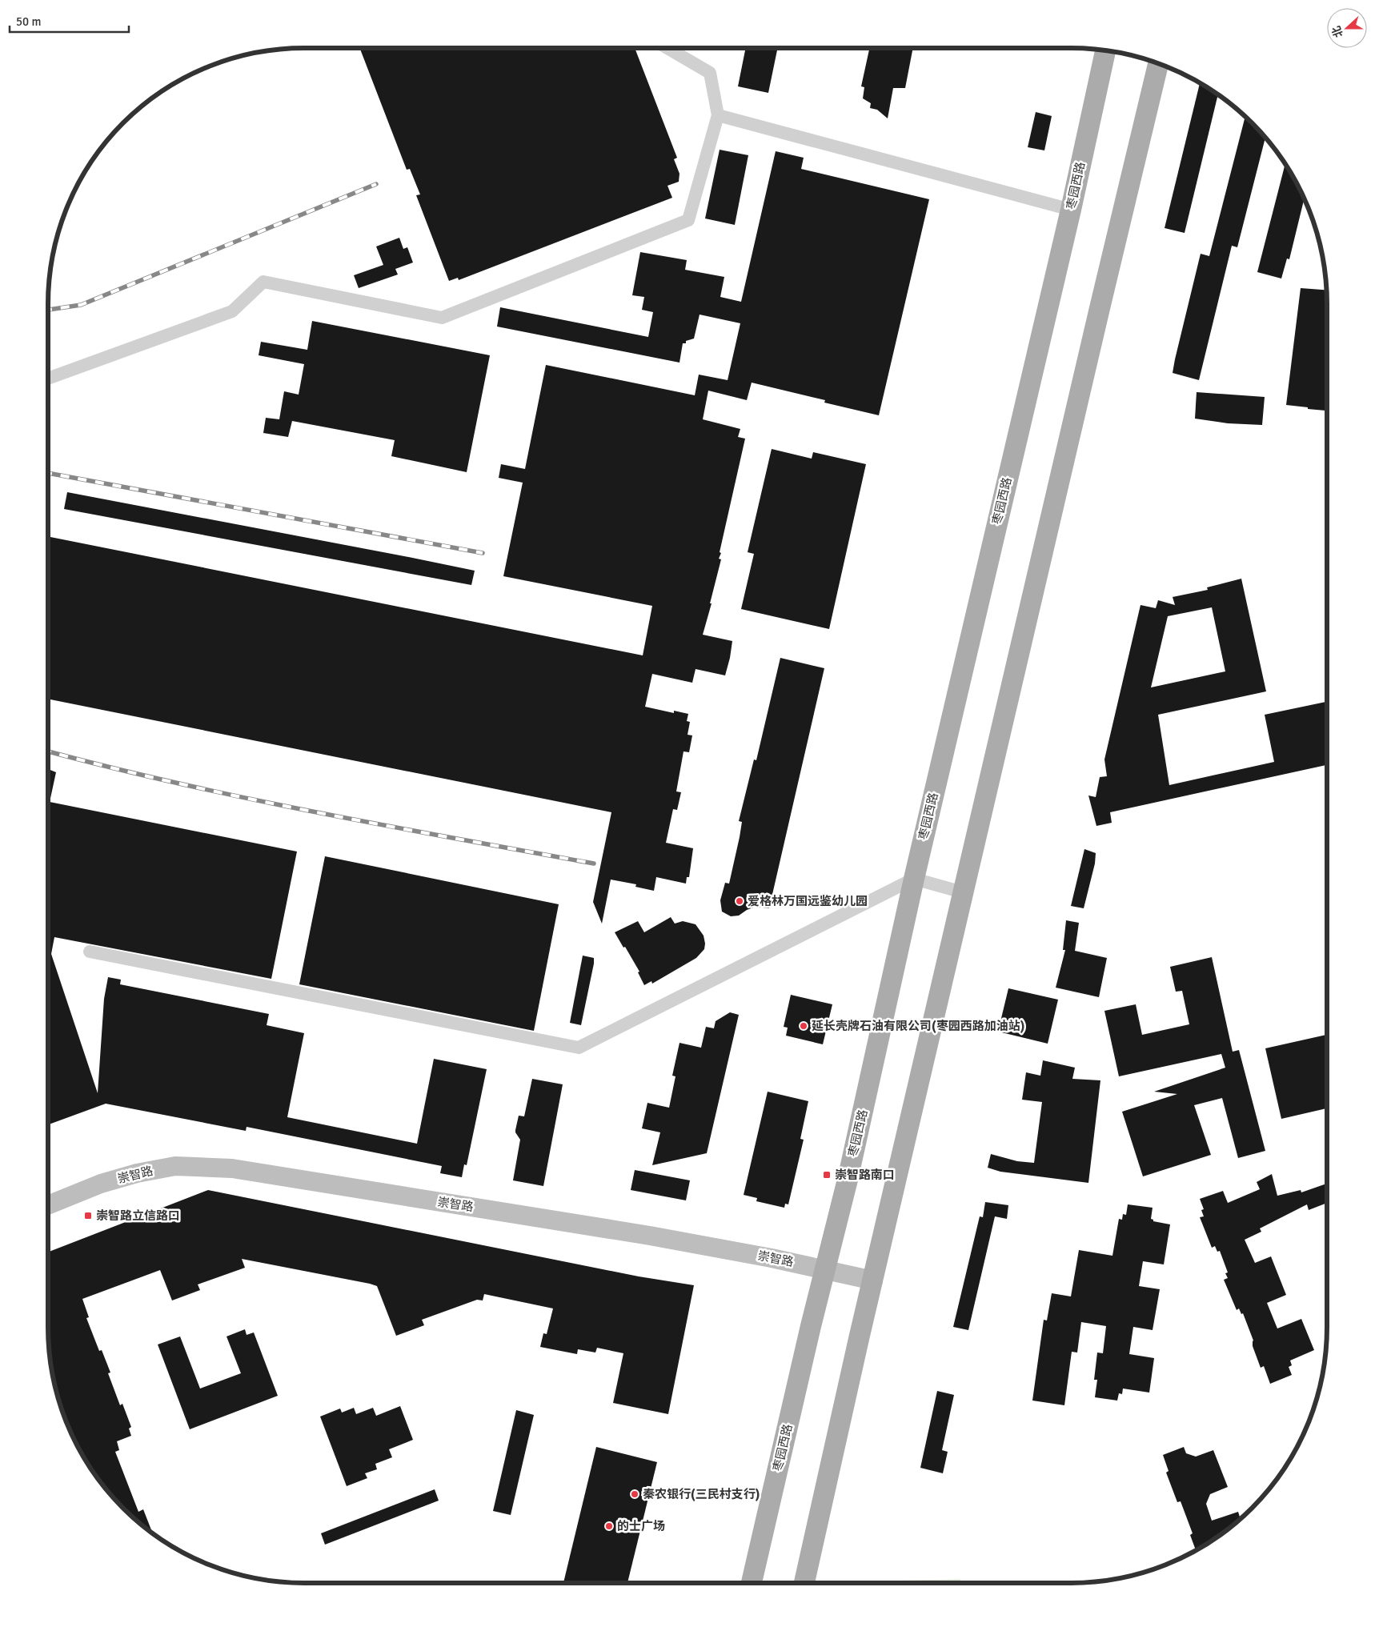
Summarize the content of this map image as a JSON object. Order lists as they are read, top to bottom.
{
  "streets": {
    "main road": ["枣园西路"],
    "street": ["崇智路"]
  },
  "crossings": [
    ["枣园西路", "崇智路"]
  ],
  "places": {
    "other": [
      "爱格林万国远鉴幼儿园",
      "延长壳牌石油有限公司(枣园西路加油站)",
      "秦农银行(三民村支行)",
      "的士广场"
    ],
    "transit": ["崇智路南口", "崇智路立信路口"]
  },
  "scale_bar": "50 m",
  "north": "left"
}
